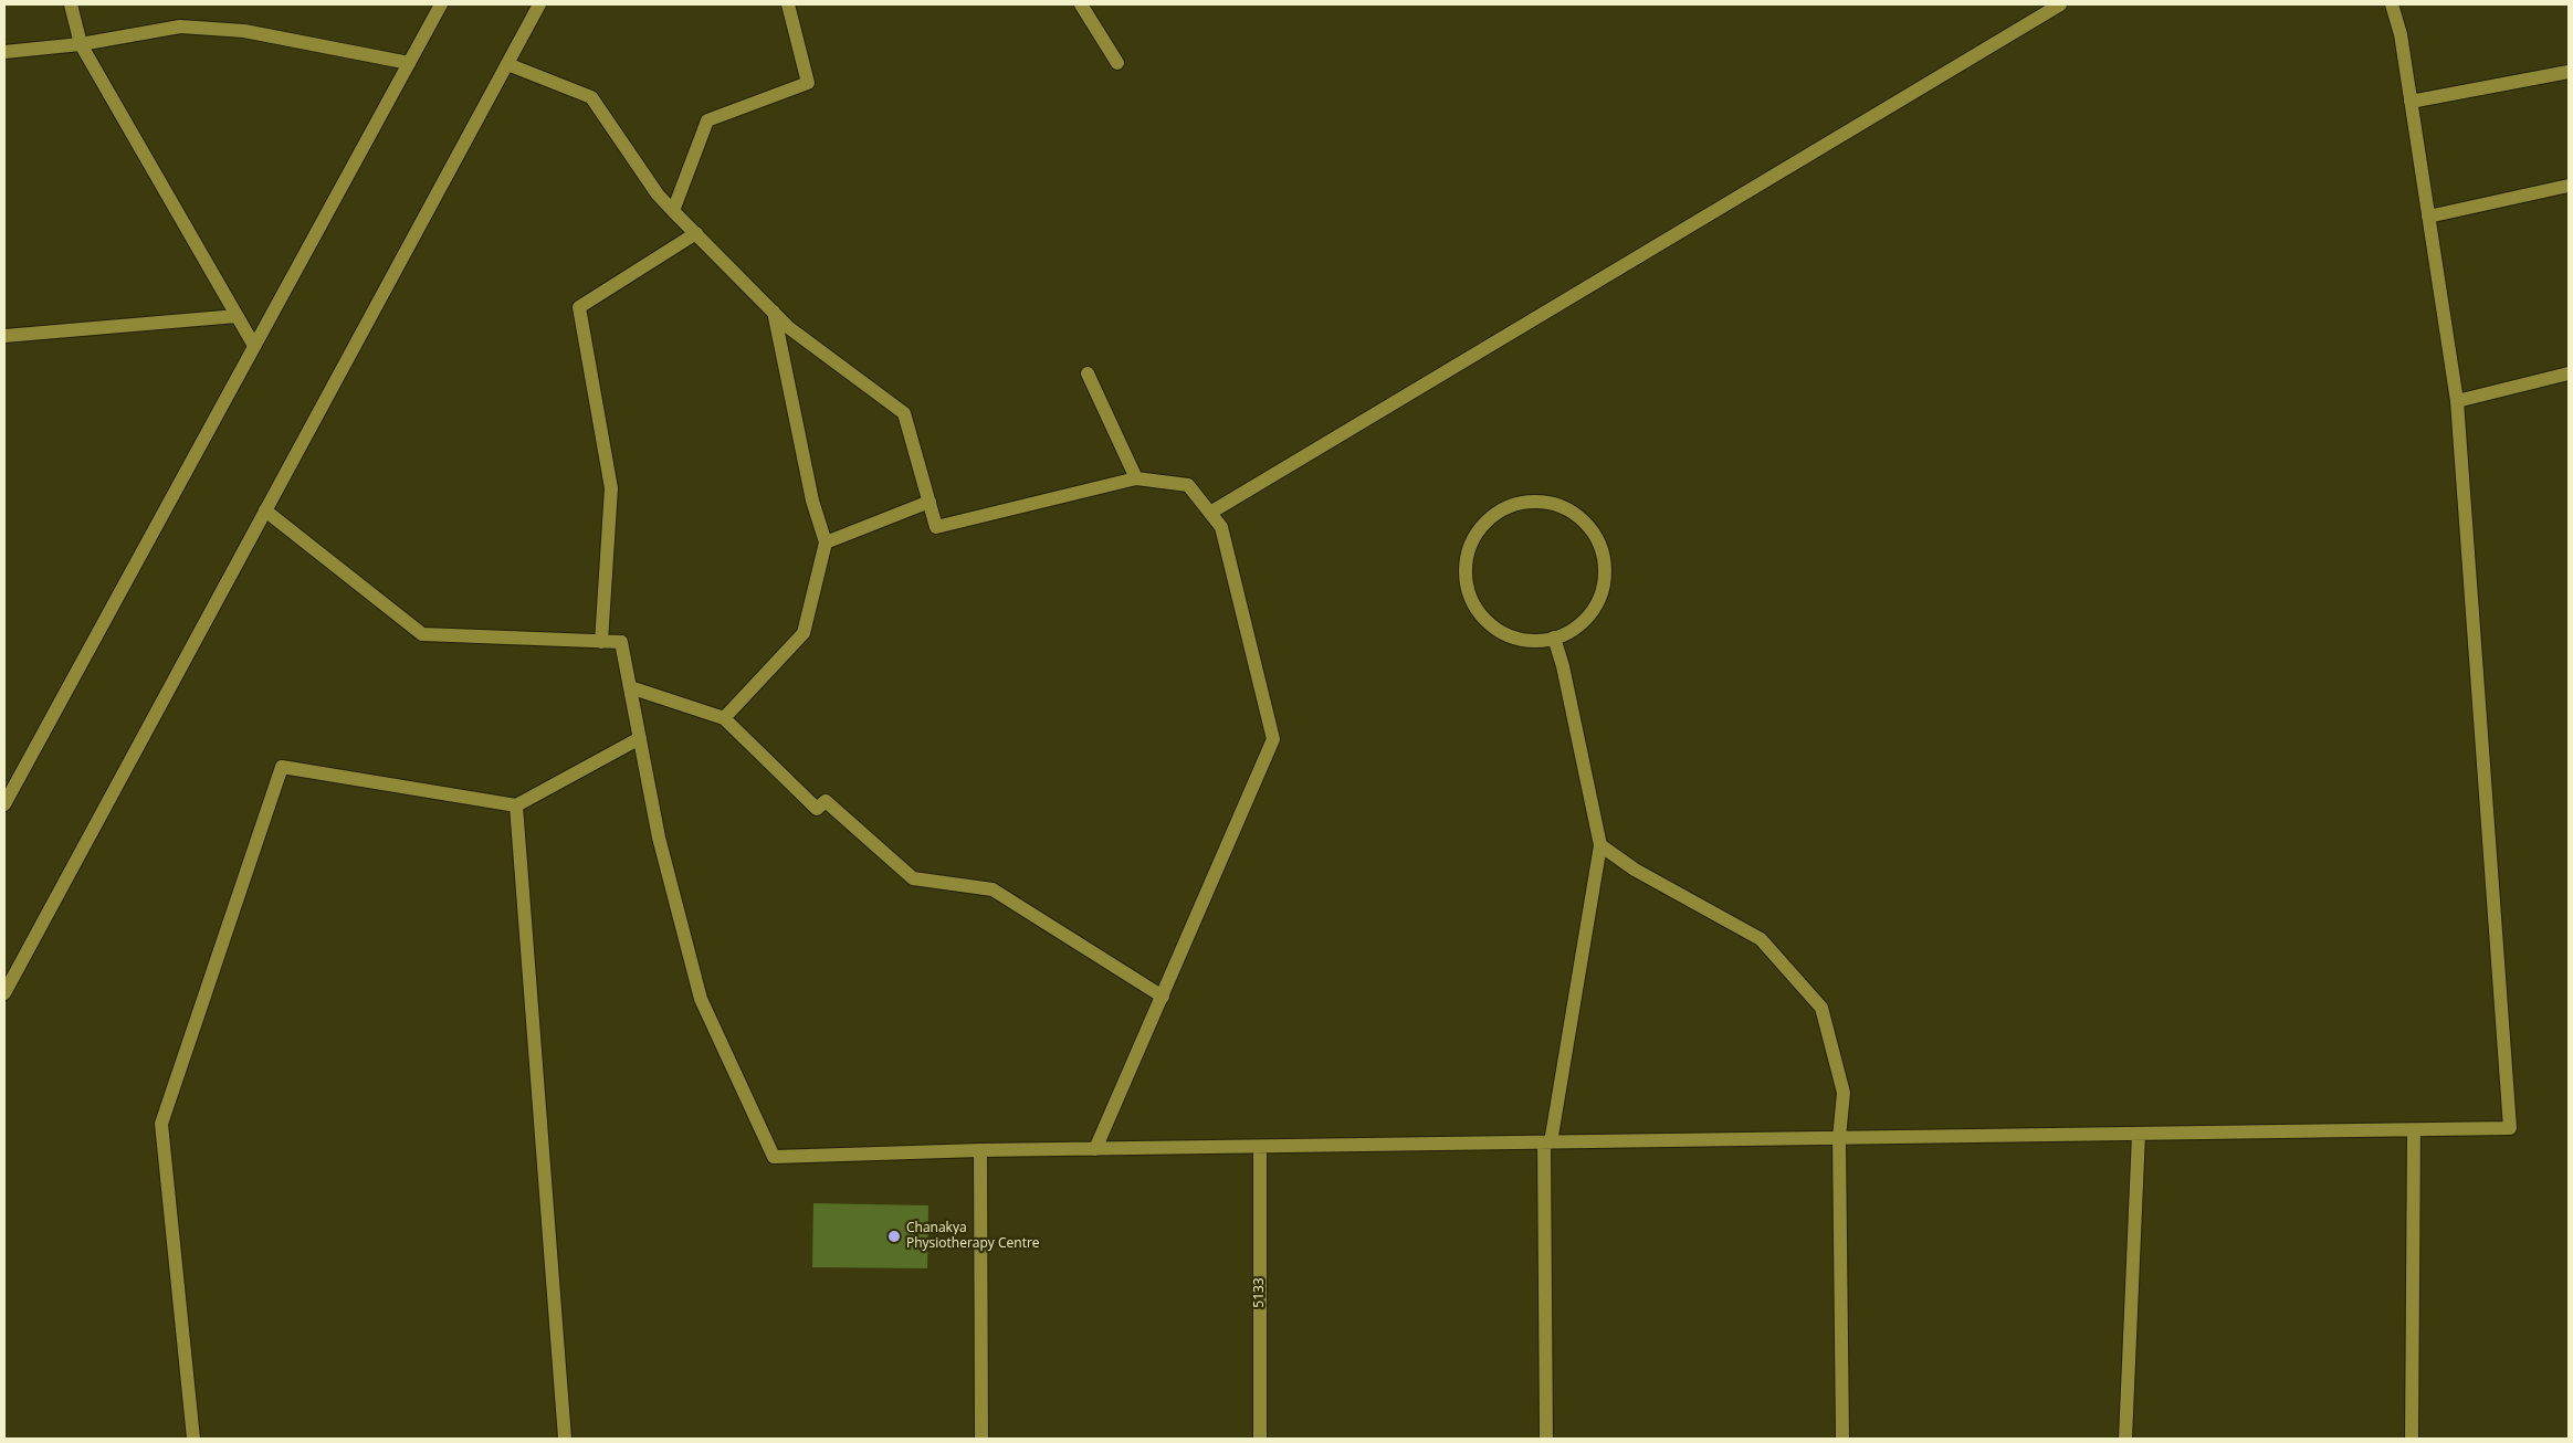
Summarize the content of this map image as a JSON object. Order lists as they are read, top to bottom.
{
  "streets": {
    "street": ["5133"]
  },
  "places": ["Chanakya Physiotherapy Centre"]
}
